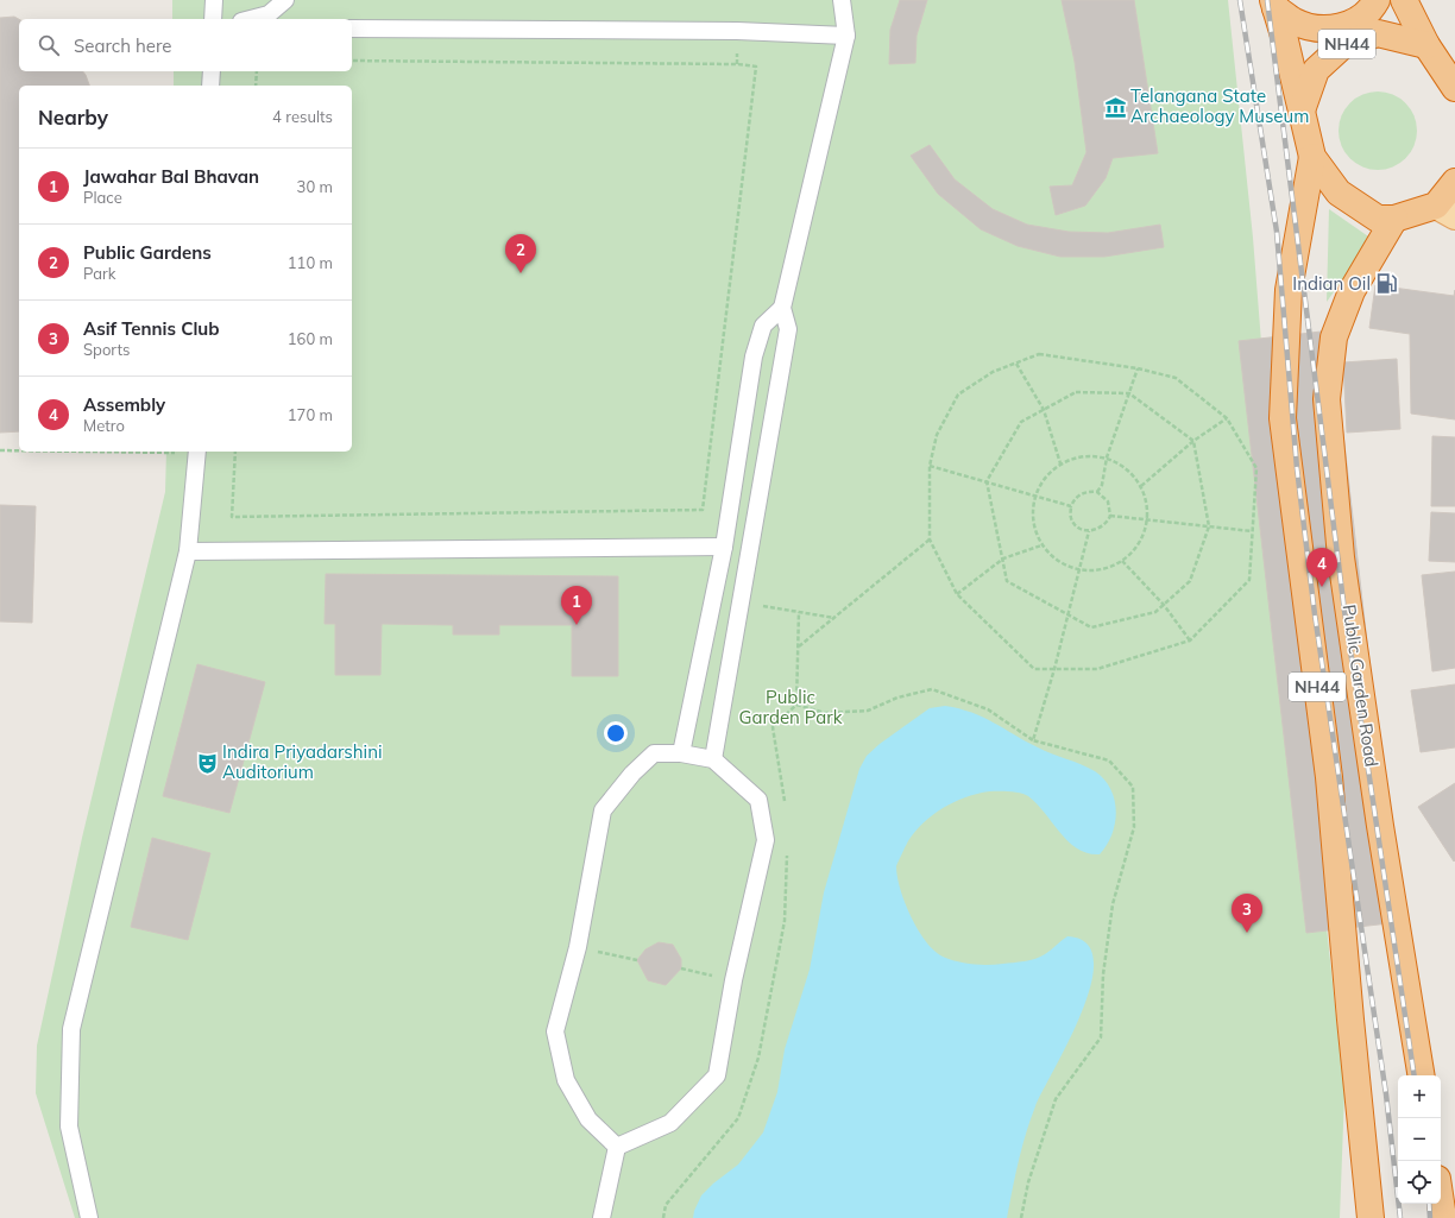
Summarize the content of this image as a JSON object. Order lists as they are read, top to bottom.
{
  "streets": {
    "highway": ["NH44", "Public Garden Road"]
  },
  "crossings": [
    ["NH44", "Public Garden Road"]
  ],
  "parks": ["Public Garden Park"],
  "places": {
    "museum": ["Telangana State Archaeology Museum"],
    "fuel station": ["Indian Oil"],
    "theatre": ["Indira Priyadarshini Auditorium"]
  },
  "page": {
    "search": "Search here",
    "heading": ["Nearby", "4 results"],
    "list": [
      {
        "mark": "1",
        "name": "Jawahar Bal Bhavan",
        "note": "Place",
        "value": "30 m"
      },
      {
        "mark": "2",
        "name": "Public Gardens",
        "note": "Park",
        "value": "110 m"
      },
      {
        "mark": "3",
        "name": "Asif Tennis Club",
        "note": "Sports",
        "value": "160 m"
      },
      {
        "mark": "4",
        "name": "Assembly",
        "note": "Metro",
        "value": "170 m"
      }
    ],
    "pins": [
      "2",
      "4",
      "1",
      "3"
    ],
    "map_buttons": ["+", "−"]
  }
}
